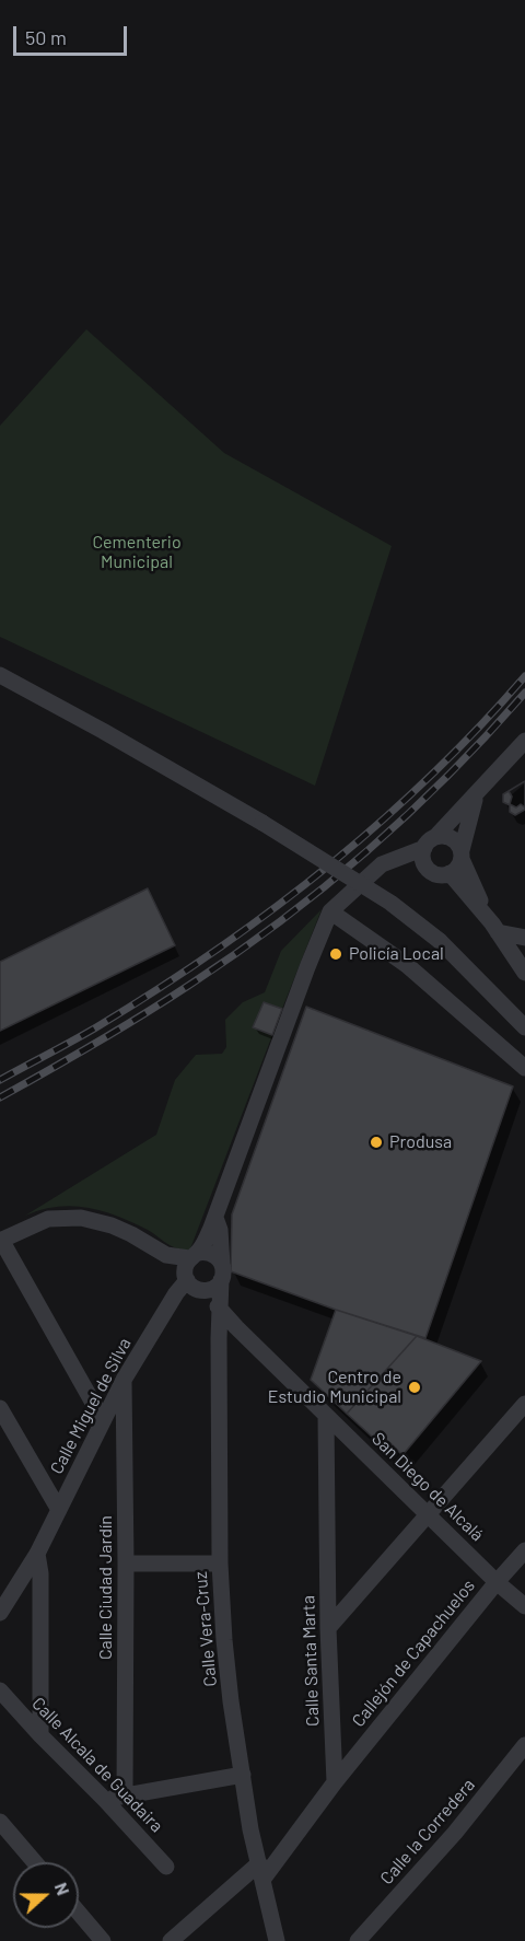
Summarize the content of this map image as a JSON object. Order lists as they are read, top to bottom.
{
  "streets": {
    "street": [
      "Calle Miguel de Silva",
      "San Diego de Alcalá",
      "Calle Ciudad Jardín",
      "Calle Vera-Cruz",
      "Callejón de Capachuelos",
      "Calle Santa Marta",
      "Calle Alcala de Guadaira",
      "Calle la Corredera"
    ]
  },
  "crossings": [
    ["Calle Miguel de Silva", "San Diego de Alcalá"],
    ["Calle Miguel de Silva", "Calle Ciudad Jardín"],
    ["San Diego de Alcalá", "Calle Vera-Cruz"],
    ["San Diego de Alcalá", "Callejón de Capachuelos"],
    ["San Diego de Alcalá", "Calle Santa Marta"],
    ["Callejón de Capachuelos", "Calle Santa Marta"]
  ],
  "parks": ["Cementerio Municipal"],
  "places": ["Policía Local", "Produsa", "Centro de Estudio Municipal"],
  "scale_bar": "50 m",
  "north": "right"
}
